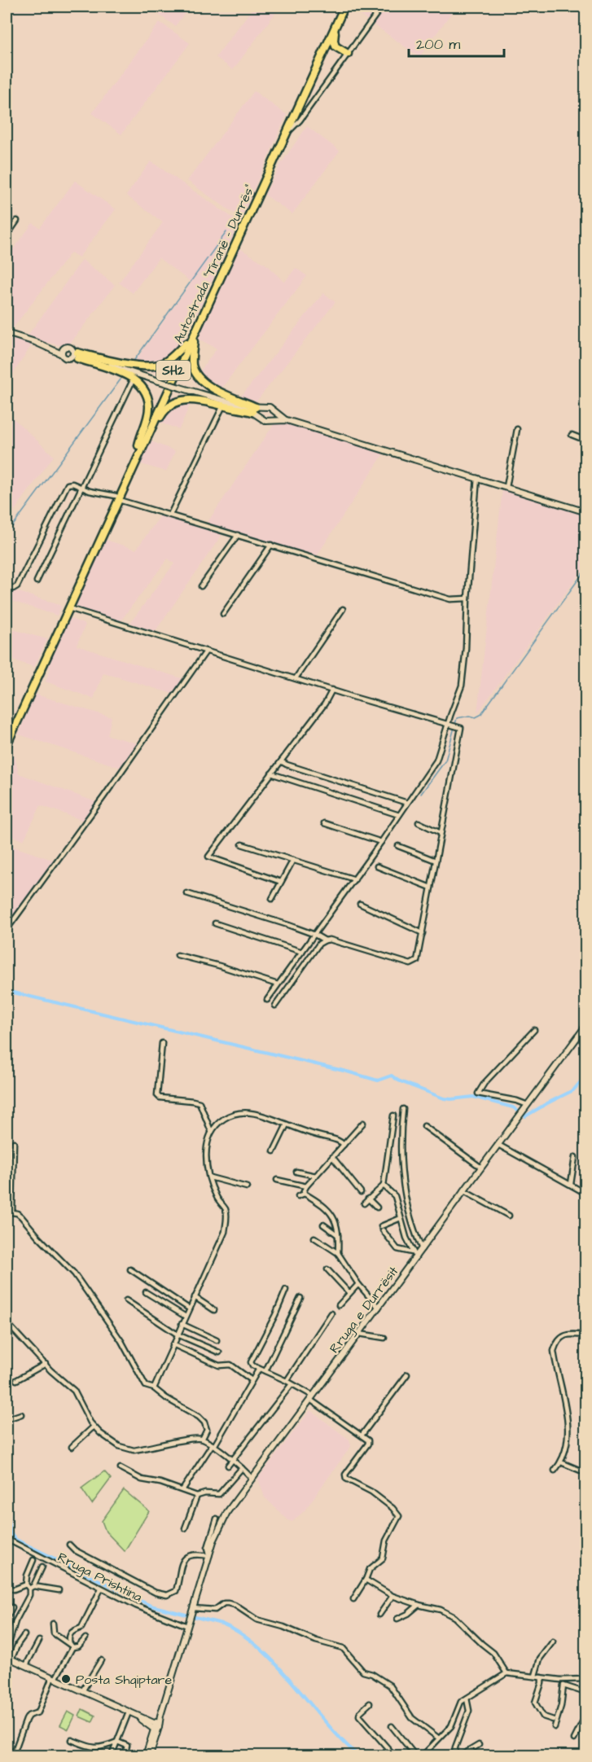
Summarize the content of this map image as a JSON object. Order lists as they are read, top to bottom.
{
  "streets": {
    "highway": ["Autostrada \"Tiranë - Durrës\"", "SH2"],
    "main road": ["Rruga e Durrësit"],
    "street": ["Rruga Prishtina"]
  },
  "crossings": [
    ["Rruga e Durrësit", "Rruga Prishtina"]
  ],
  "places": ["Posta Shqiptare"],
  "scale_bar": "200 m"
}
